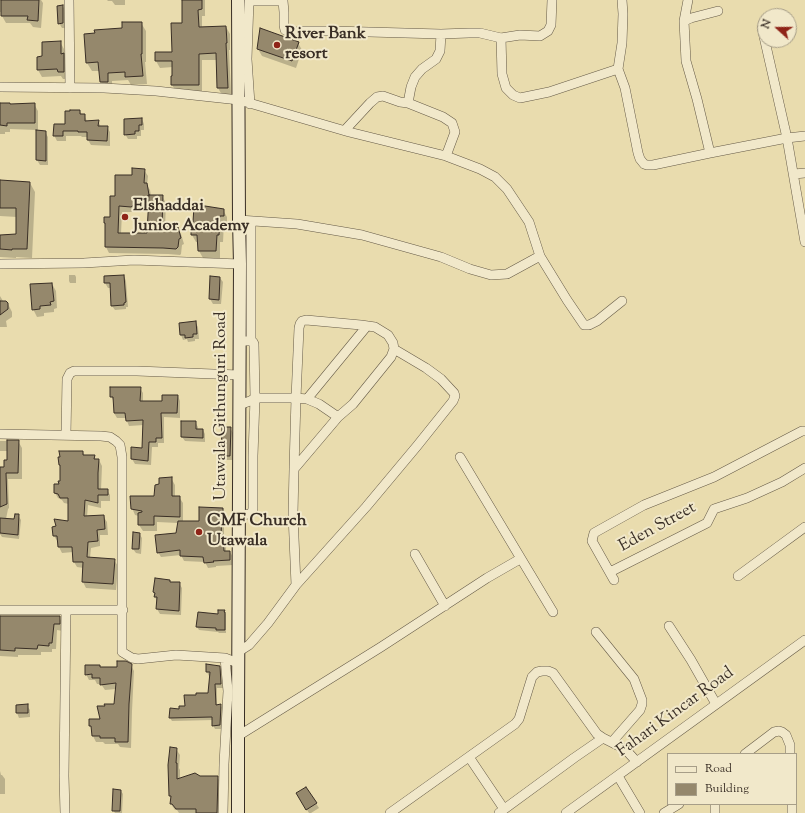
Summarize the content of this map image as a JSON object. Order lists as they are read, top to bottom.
{
  "streets": {
    "street": ["Utawala Githunguri Road", "Eden Street", "Fahari Kincar Road"]
  },
  "places": ["River Bank resort", "Elshaddai Junior Academy", "CMF Church Utawala"],
  "legend": ["Road", "Building"],
  "north": "left"
}
